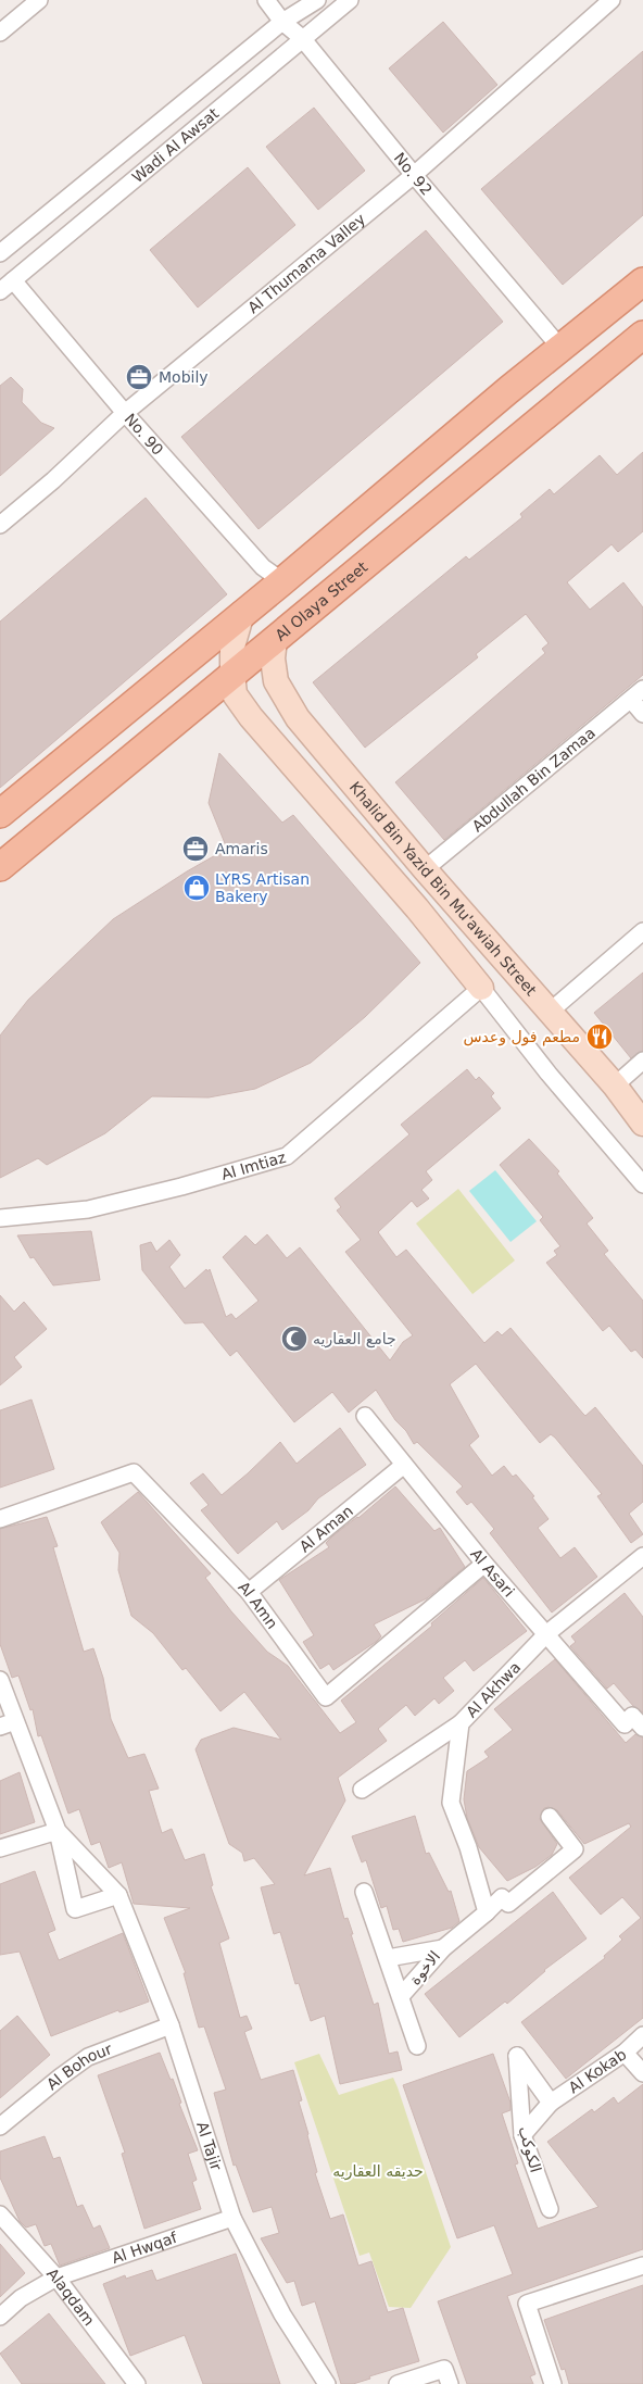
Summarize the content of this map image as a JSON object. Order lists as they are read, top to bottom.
{
  "streets": {
    "main road": ["Al Olaya Street", "Khalid Bin Yazid Bin Mu'awiah Street"],
    "street": [
      "Wadi Al Awsat",
      "No. 92",
      "Al Thumama Valley",
      "No. 90",
      "Abdullah Bin Zamaa",
      "Al Imtiaz",
      "Al Aman",
      "Al Asari",
      "Al Amn",
      "Al Akhwa",
      "الاخوة",
      "Al Bohour",
      "Al Kokab",
      "Al Tajir",
      "الكوكب",
      "Al Hwqaf",
      "Alaqdam"
    ]
  },
  "crossings": [
    ["Wadi Al Awsat", "No. 92"],
    ["Wadi Al Awsat", "No. 90"],
    ["No. 92", "Al Thumama Valley"],
    ["Al Thumama Valley", "No. 90"],
    ["Al Olaya Street", "Khalid Bin Yazid Bin Mu'awiah Street"],
    ["Abdullah Bin Zamaa", "Khalid Bin Yazid Bin Mu'awiah Street"],
    ["Al Aman", "Al Asari"],
    ["Al Aman", "Al Amn"],
    ["Al Asari", "Al Amn"],
    ["Al Asari", "Al Akhwa"],
    ["Al Bohour", "Al Tajir"],
    ["Al Kokab", "الكوكب"],
    ["Al Tajir", "Al Hwqaf"],
    ["Al Hwqaf", "Alaqdam"]
  ],
  "parks": ["حديقه العقاريه"],
  "places": {
    "office": ["Mobily", "Amaris"],
    "shop": ["LYRS Artisan Bakery"],
    "restaurant": ["مطعم فول وعدس"],
    "mosque": ["جامع العقاريه"]
  }
}
